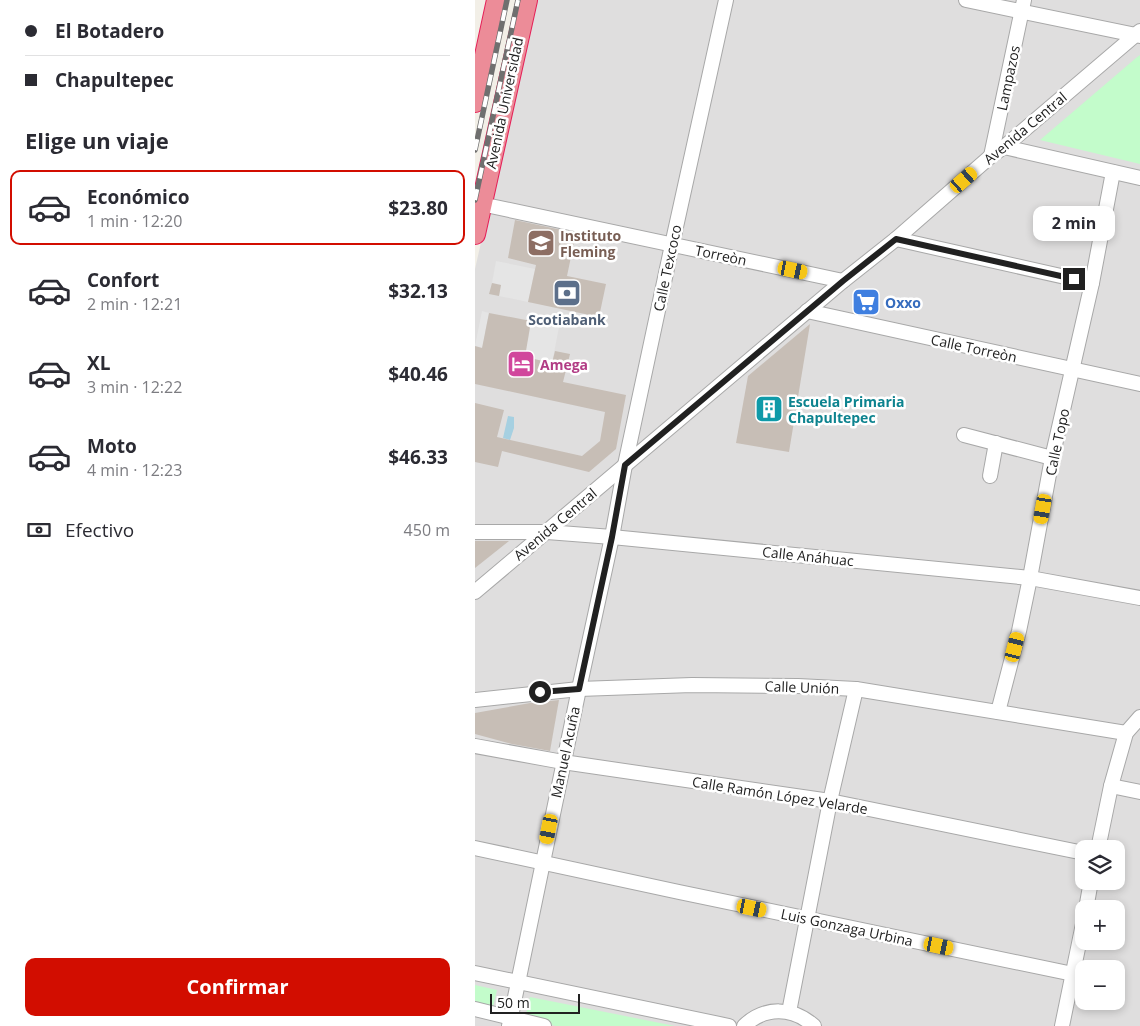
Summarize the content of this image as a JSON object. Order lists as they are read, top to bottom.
{
  "streets": {
    "highway": ["Avenida Universidad"],
    "street": [
      "Lampazos",
      "Avenida Central",
      "Torreòn",
      "Calle Texcoco",
      "Calle Torreòn",
      "Calle Topo",
      "Calle Anáhuac",
      "Calle Unión",
      "Manuel Acuña",
      "Calle Ramón López Velarde",
      "Luis Gonzaga Urbina"
    ]
  },
  "crossings": [
    ["Lampazos", "Avenida Central"],
    ["Avenida Universidad", "Torreòn"],
    ["Avenida Central", "Torreòn"],
    ["Avenida Central", "Calle Texcoco"],
    ["Avenida Central", "Calle Torreòn"],
    ["Avenida Central", "Calle Anáhuac"],
    ["Torreòn", "Calle Texcoco"],
    ["Calle Texcoco", "Calle Anáhuac"],
    ["Calle Texcoco", "Manuel Acuña"],
    ["Calle Torreòn", "Calle Topo"],
    ["Calle Topo", "Calle Anáhuac"],
    ["Calle Topo", "Calle Unión"],
    ["Calle Anáhuac", "Manuel Acuña"],
    ["Calle Unión", "Manuel Acuña"],
    ["Manuel Acuña", "Calle Ramón López Velarde"],
    ["Manuel Acuña", "Luis Gonzaga Urbina"]
  ],
  "places": {
    "school or university": ["Instituto Fleming"],
    "bank": ["Scotiabank"],
    "supermarket": ["Oxxo"],
    "hotel": ["Amega"],
    "building": ["Escuela Primaria Chapultepec"]
  },
  "scale_bar": "50 m",
  "page": {
    "banner": ["El Botadero", "Chapultepec"],
    "heading": "Elige un viaje",
    "list": [
      {
        "name": "Económico",
        "note": "1 min · 12:20",
        "value": "$23.80"
      },
      {
        "name": "Confort",
        "note": "2 min · 12:21",
        "value": "$32.13"
      },
      {
        "name": "XL",
        "note": "3 min · 12:22",
        "value": "$40.46"
      },
      {
        "name": "Moto",
        "note": "4 min · 12:23",
        "value": "$46.33"
      }
    ],
    "bubble": "2 min",
    "pay": ["Efectivo", "450 m"],
    "map_buttons": ["+", "−"],
    "buttons": "Confirmar",
    "scale": "50 m"
  }
}
